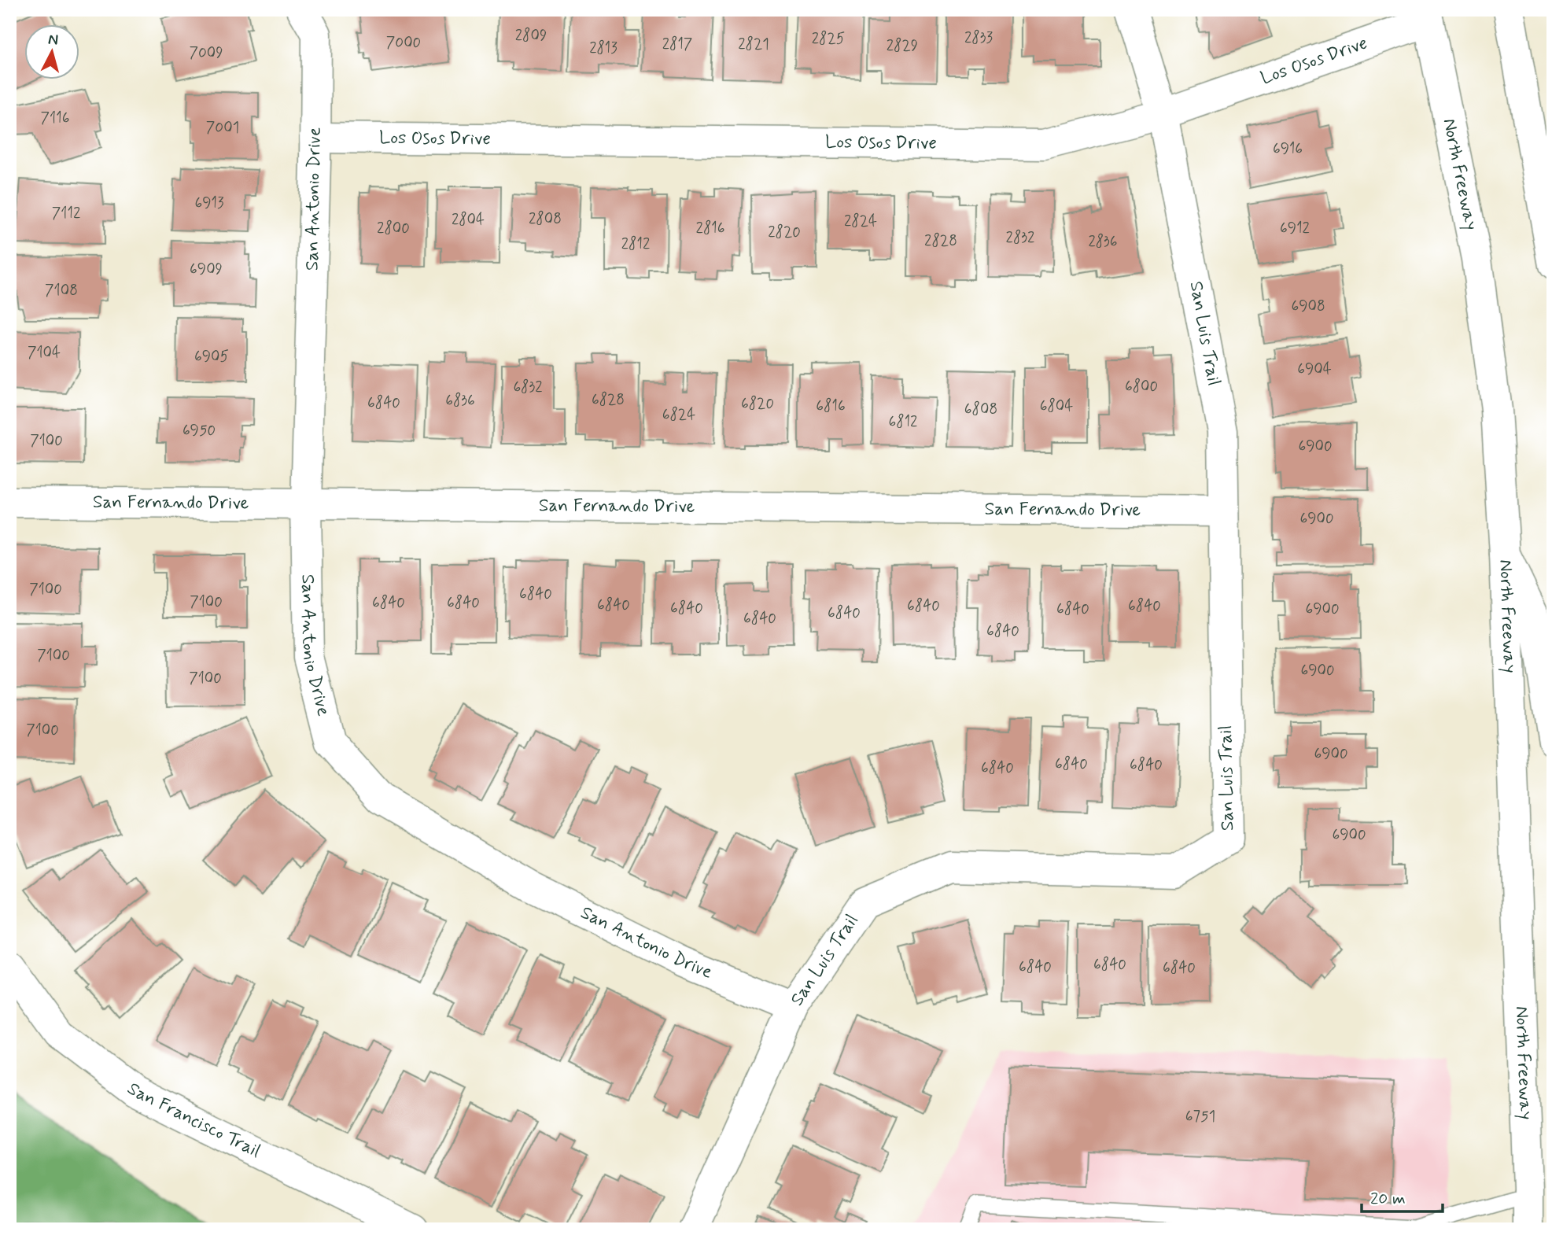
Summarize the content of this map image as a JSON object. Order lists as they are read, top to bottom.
{
  "streets": {
    "main road": [
      "Los Osos Drive",
      "North Freeway",
      "San Antonio Drive",
      "San Luis Trail",
      "San Fernando Drive",
      "San Francisco Trail"
    ]
  },
  "crossings": [
    ["Los Osos Drive", "North Freeway"],
    ["Los Osos Drive", "San Antonio Drive"],
    ["Los Osos Drive", "San Luis Trail"],
    ["San Antonio Drive", "San Luis Trail"],
    ["San Antonio Drive", "San Fernando Drive"],
    ["San Luis Trail", "San Fernando Drive"]
  ],
  "house_numbers": [
    "2809",
    "2833",
    "2825",
    "7000",
    "2817",
    "2821",
    "2829",
    "2813",
    "7009",
    "7116",
    "7001",
    "6916",
    "6913",
    "7112",
    "2808",
    "2804",
    "2824",
    "2800",
    "2816",
    "6912",
    "2820",
    "2832",
    "2828",
    "2836",
    "2812",
    "6909",
    "7108",
    "6908",
    "7104",
    "6905",
    "6904",
    "6800",
    "6832",
    "6828",
    "6836",
    "6840",
    "6820",
    "6816",
    "6804",
    "6808",
    "6824",
    "6812",
    "6950",
    "7100",
    "6900",
    "6900",
    "7100",
    "6840",
    "7100",
    "6840",
    "6840",
    "6840",
    "6840",
    "6840",
    "6840",
    "6840",
    "6900",
    "6840",
    "6840",
    "6840",
    "7100",
    "6900",
    "7100",
    "7100",
    "6900",
    "6840",
    "6840",
    "6840",
    "6900",
    "6840",
    "6840",
    "6840",
    "6751"
  ],
  "scale_bar": "20 m",
  "north": "top"
}
